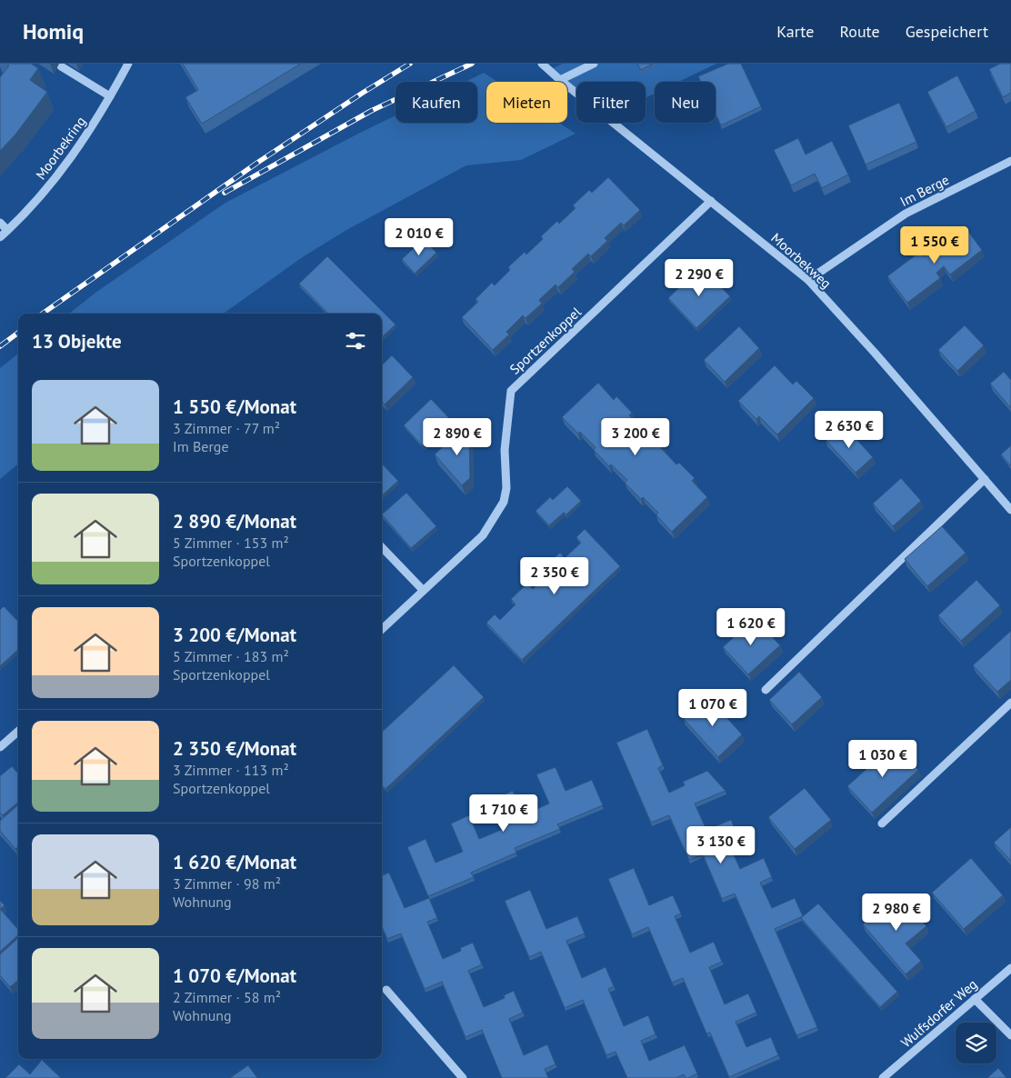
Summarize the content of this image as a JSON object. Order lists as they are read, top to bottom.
{
  "streets": {
    "street": [
      "Moorbekring",
      "Im Berge",
      "Moorbekweg",
      "Sportzenkoppel",
      "Wulfsdorfer Weg"
    ]
  },
  "crossings": [
    ["Im Berge", "Moorbekweg"],
    ["Moorbekweg", "Sportzenkoppel"]
  ],
  "page": {
    "header": "Homiq",
    "nav": ["Karte", "Route", "Gespeichert"],
    "chip": [
      "Kaufen",
      "Mieten",
      "Filter",
      "Neu"
    ],
    "price": [
      "2 010 €",
      "1 550 €",
      "2 290 €",
      "2 630 €",
      "2 890 €",
      "3 200 €",
      "2 350 €",
      "1 620 €",
      "1 070 €",
      "1 030 €",
      "1 710 €",
      "3 130 €",
      "2 980 €"
    ],
    "heading": "13 Objekte",
    "list": [
      {
        "name": "1 550 €/Monat",
        "note": "3 Zimmer · 77 m² · Im Berge"
      },
      {
        "name": "2 890 €/Monat",
        "note": "5 Zimmer · 153 m² · Sportzenkoppel"
      },
      {
        "name": "3 200 €/Monat",
        "note": "5 Zimmer · 183 m² · Sportzenkoppel"
      },
      {
        "name": "2 350 €/Monat",
        "note": "3 Zimmer · 113 m² · Sportzenkoppel"
      },
      {
        "name": "1 620 €/Monat",
        "note": "3 Zimmer · 98 m² · Wohnung"
      },
      {
        "name": "1 070 €/Monat",
        "note": "2 Zimmer · 58 m² · Wohnung"
      }
    ]
  }
}
